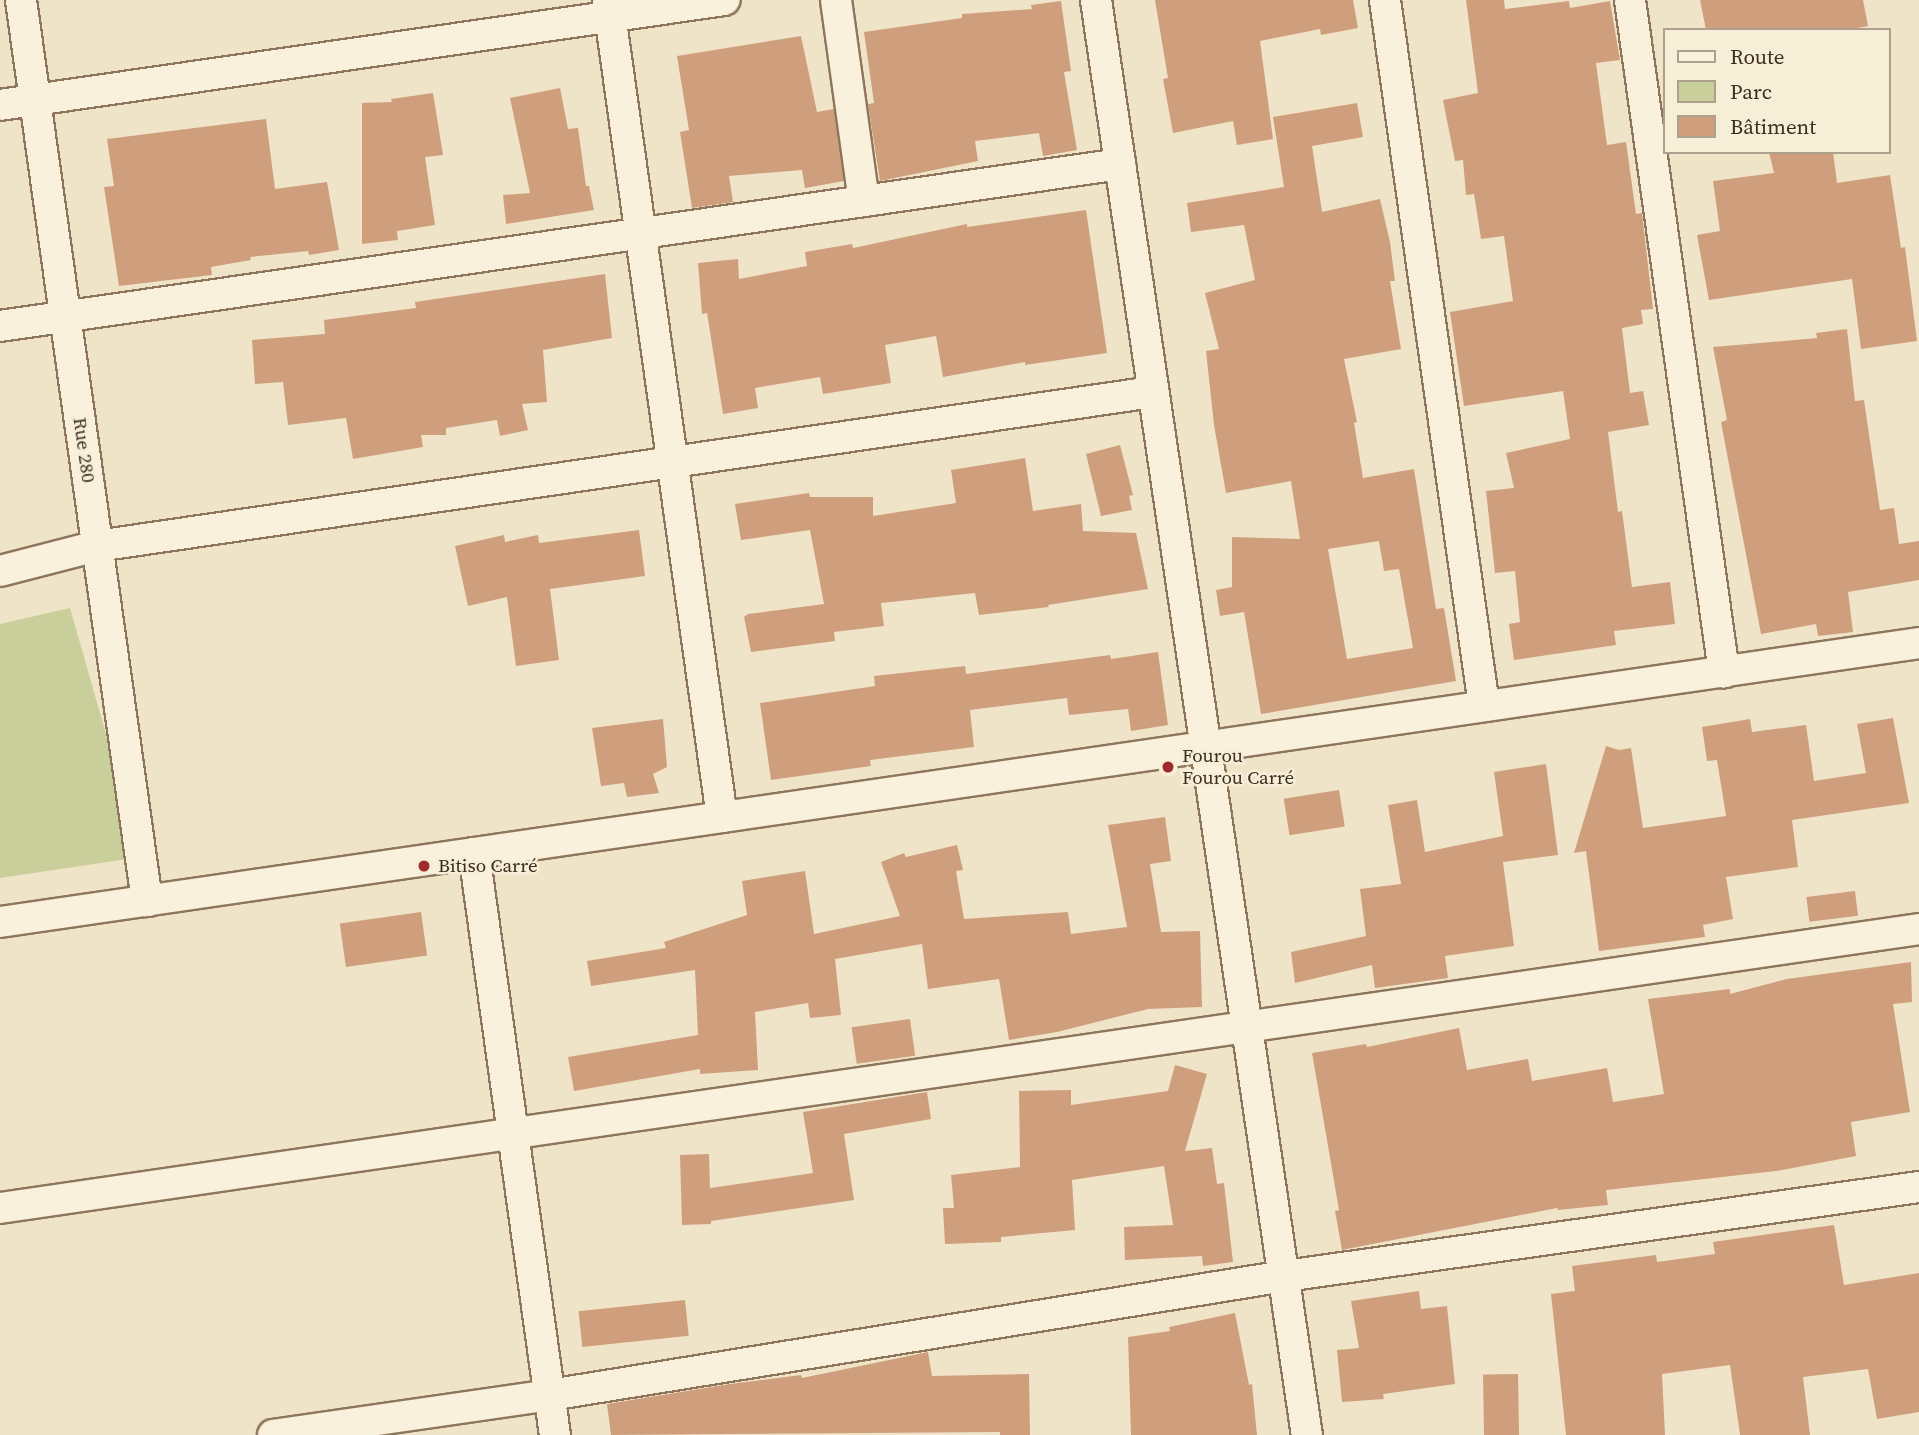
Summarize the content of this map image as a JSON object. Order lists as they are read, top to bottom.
{
  "streets": {
    "street": ["Rue 280"]
  },
  "places": ["Fourou Fourou Carré", "Bitiso Carré"],
  "legend": ["Route", "Parc", "Bâtiment"]
}
